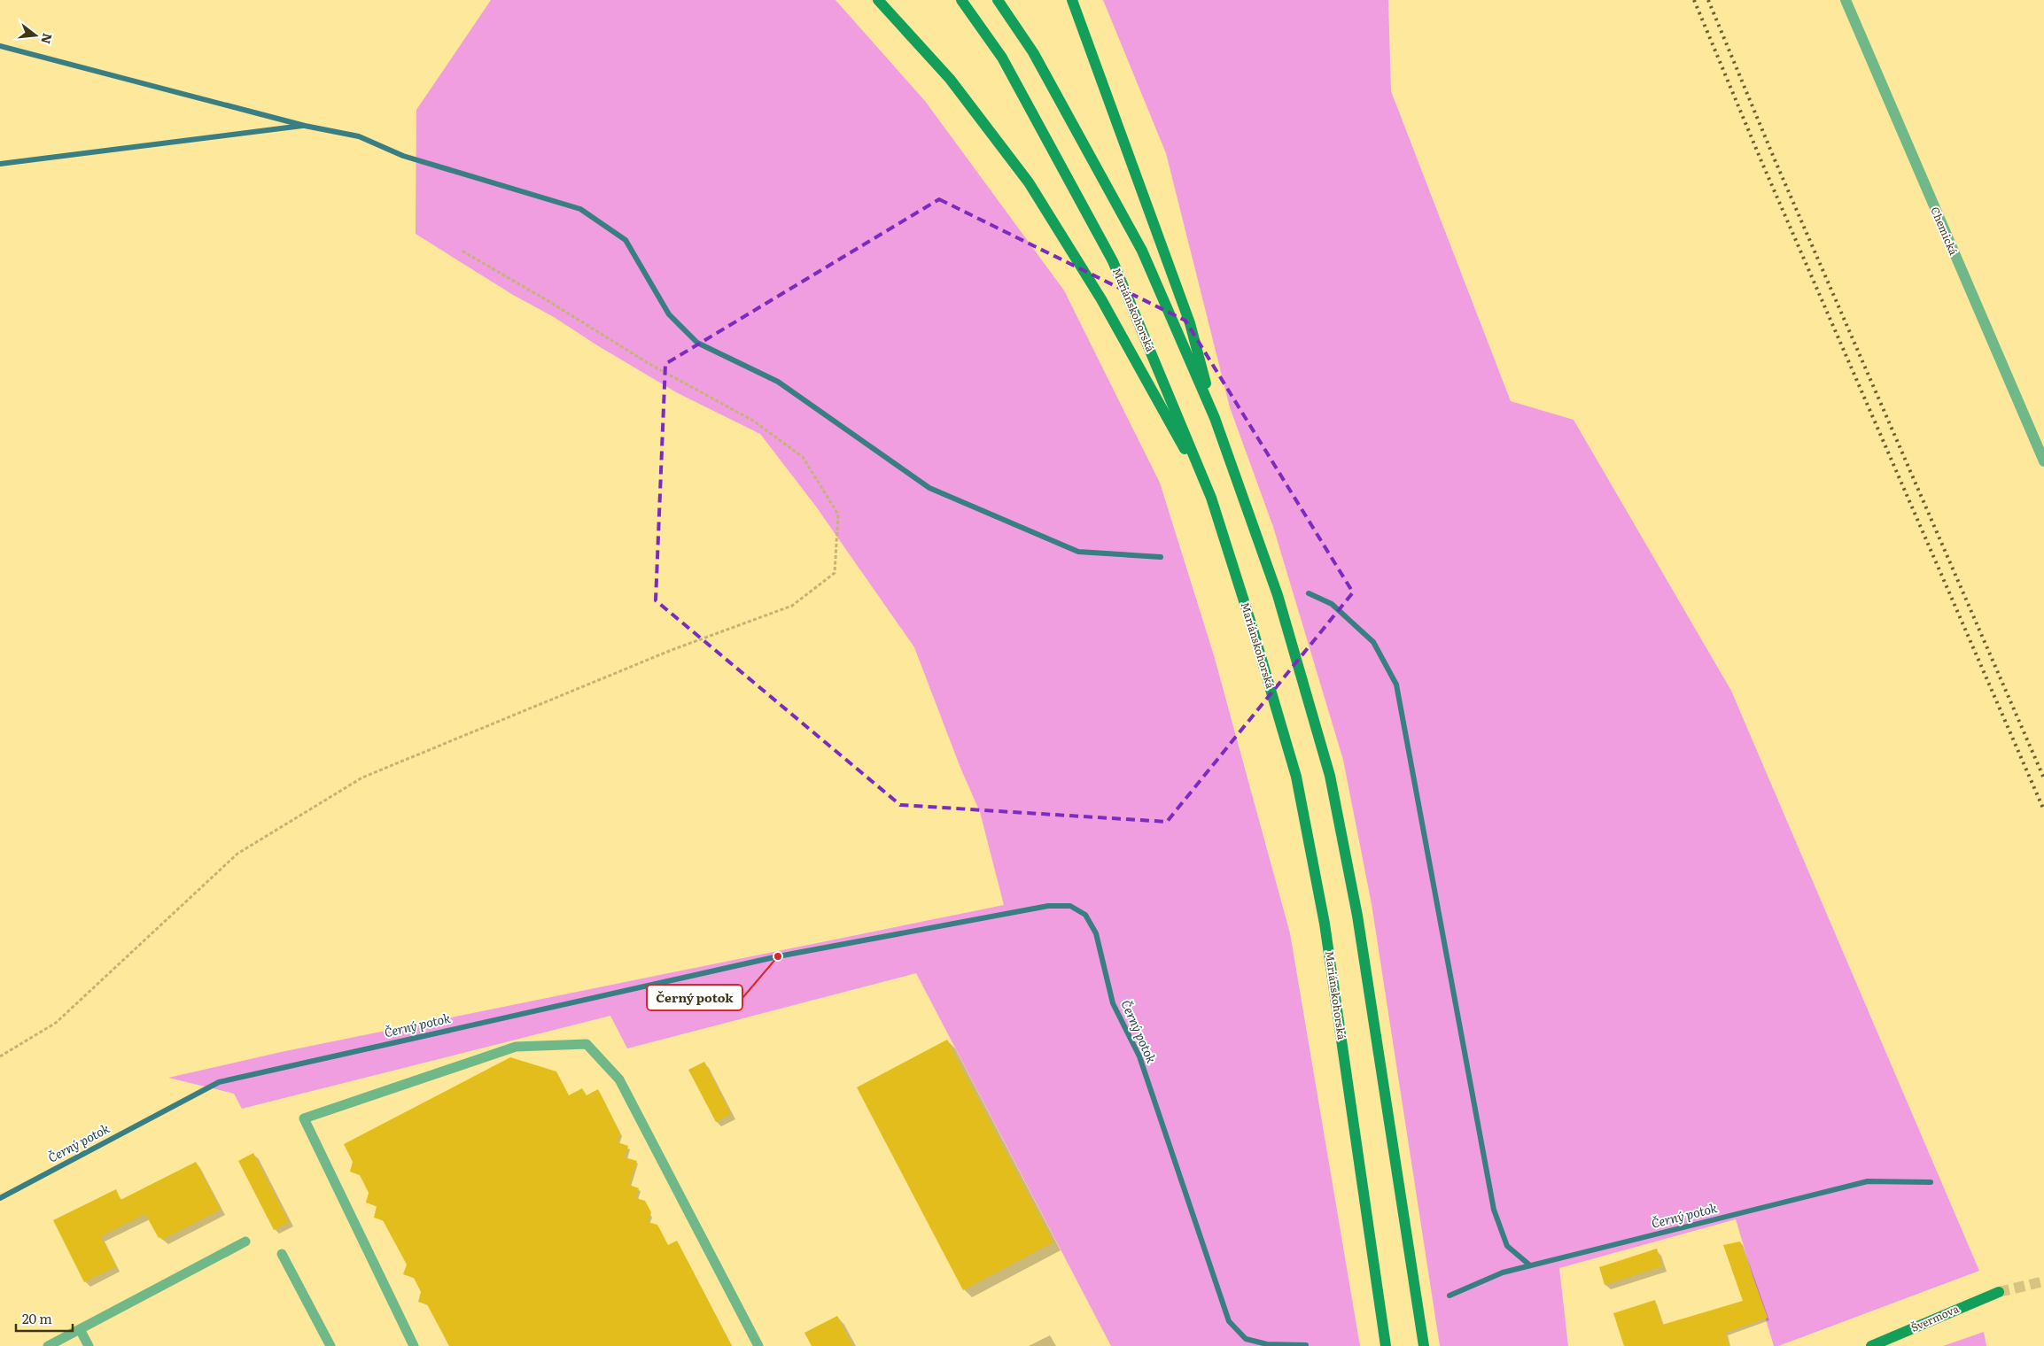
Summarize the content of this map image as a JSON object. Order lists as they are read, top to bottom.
{
  "streets": {
    "main road": ["Mariánskohorská", "Švermova"],
    "street": ["Chemická"]
  },
  "water": ["Černý potok"],
  "places": ["Černý potok"],
  "scale_bar": "20 m",
  "north": "right"
}
